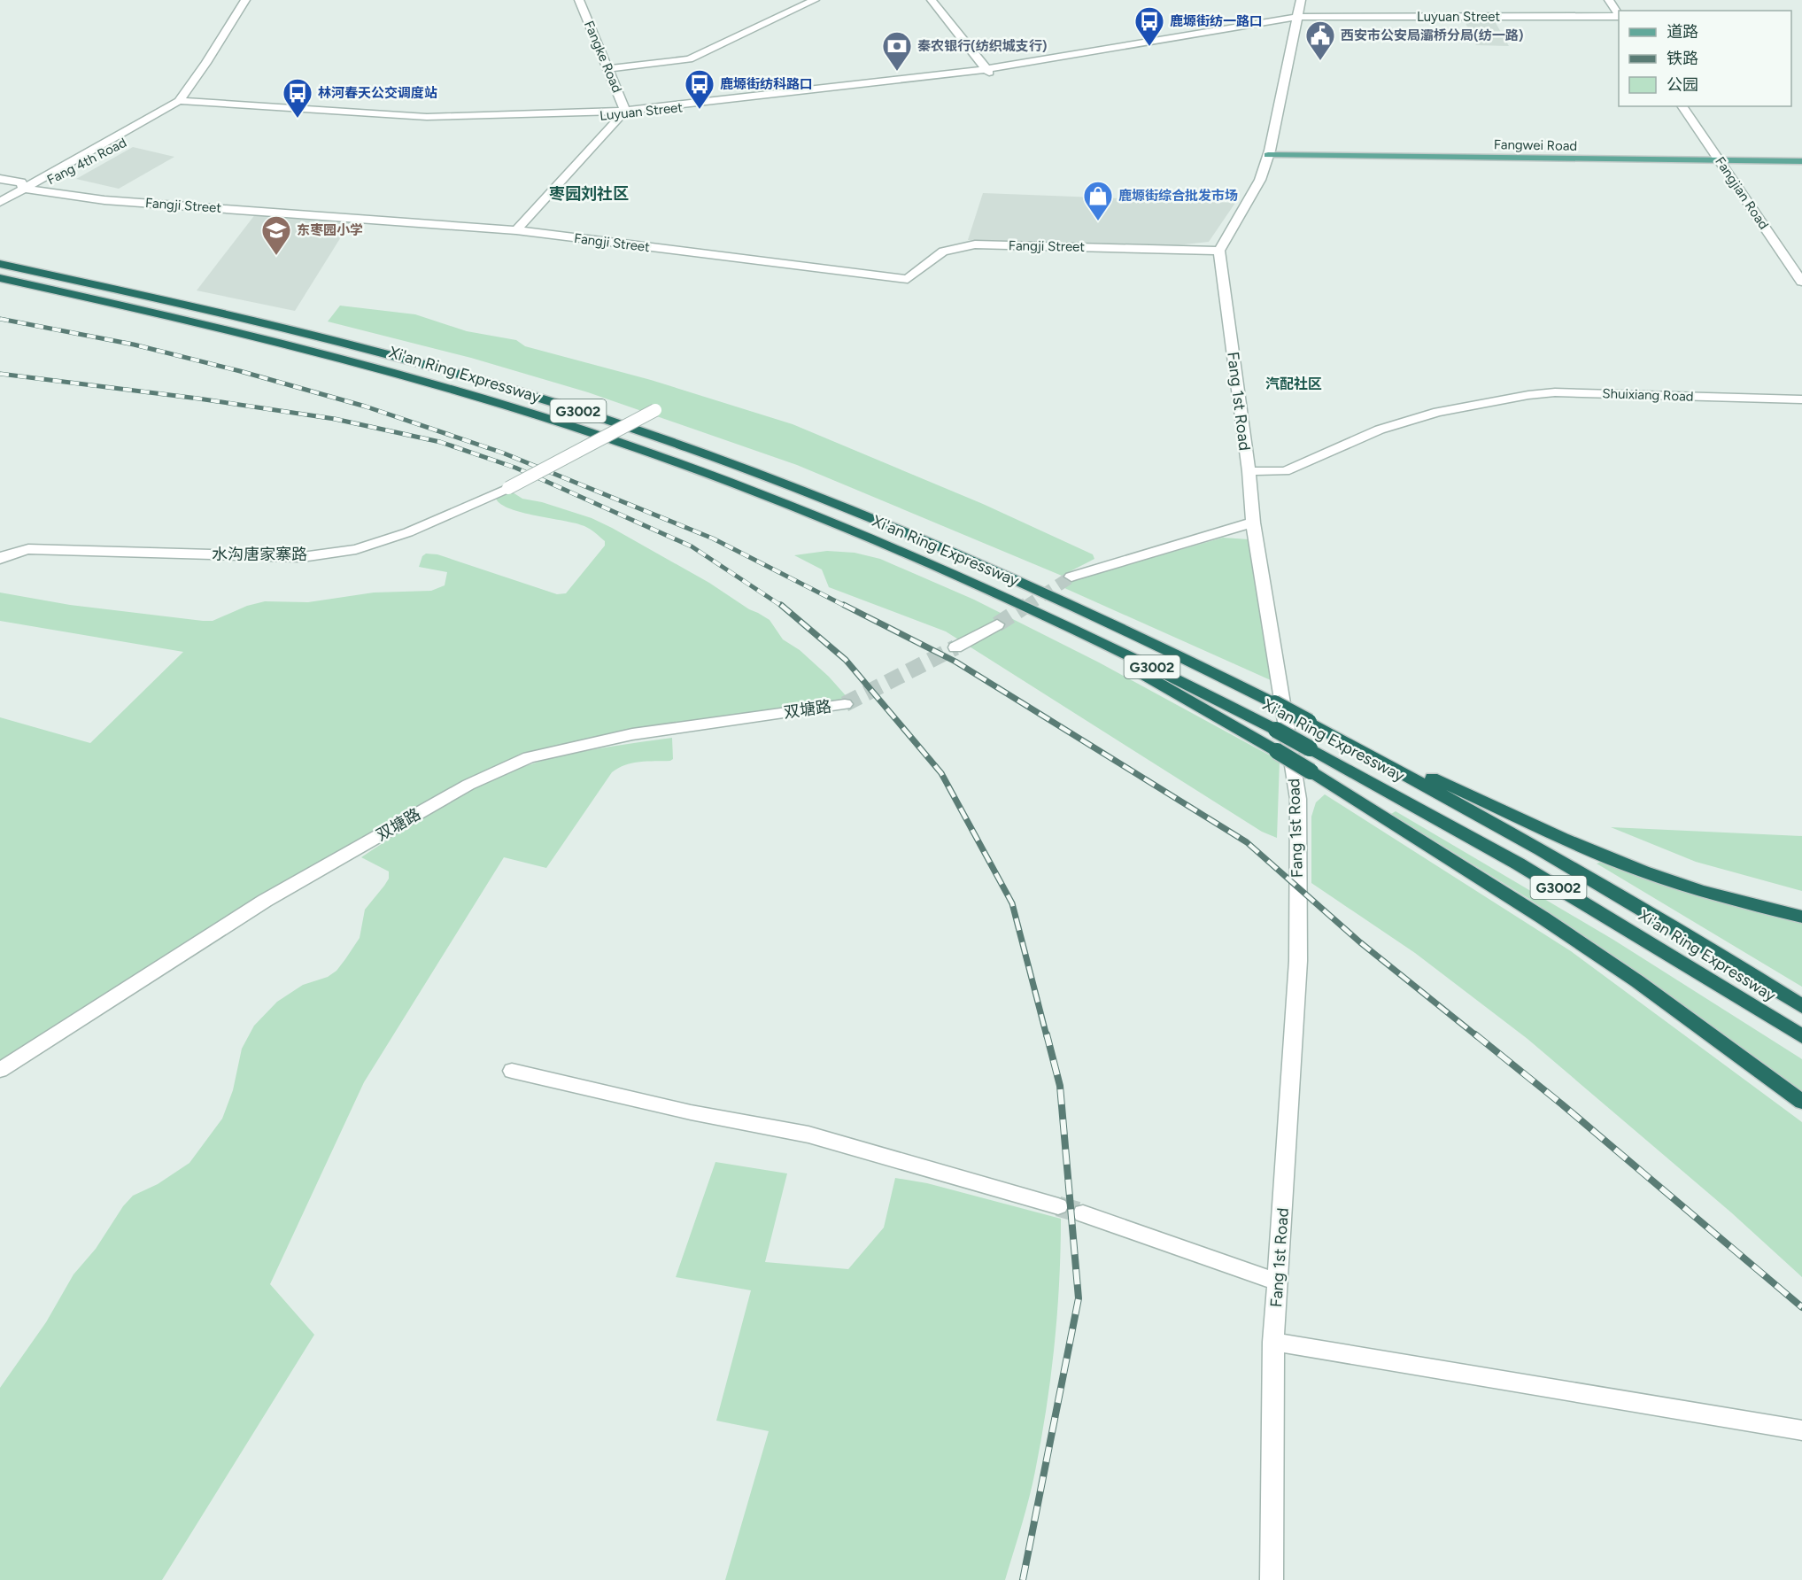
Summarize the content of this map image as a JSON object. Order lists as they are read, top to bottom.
{
  "streets": {
    "highway": ["Xi'an Ring Expressway", "G3002"],
    "main road": ["Fangwei Road"],
    "street": [
      "Luyuan Street",
      "Fangke Road",
      "Fang 4th Road",
      "Fangjian Road",
      "Fangji Street",
      "Shuixiang Road",
      "Fang 1st Road",
      "水沟唐家寨路",
      "双塘路"
    ]
  },
  "crossings": [
    ["Luyuan Street", "Fangke Road"],
    ["Luyuan Street", "Fang 4th Road"],
    ["Fangke Road", "Fangji Street"],
    ["Fangwei Road", "Fangjian Road"],
    ["Fang 4th Road", "Fangji Street"],
    ["Fangji Street", "Fang 1st Road"],
    ["Shuixiang Road", "Fang 1st Road"]
  ],
  "districts": ["枣园刘社区", "汽配社区"],
  "places": {
    "bus stop": ["鹿塬街纺一路口", "鹿塬街纺科路口", "林河春天公交调度站"],
    "public building": ["西安市公安局灞桥分局(纺一路)"],
    "bank": ["秦农银行(纺织城支行)"],
    "shop": ["鹿塬街综合批发市场"],
    "school or university": ["东枣园小学"]
  },
  "legend": ["道路", "铁路", "公园"]
}
